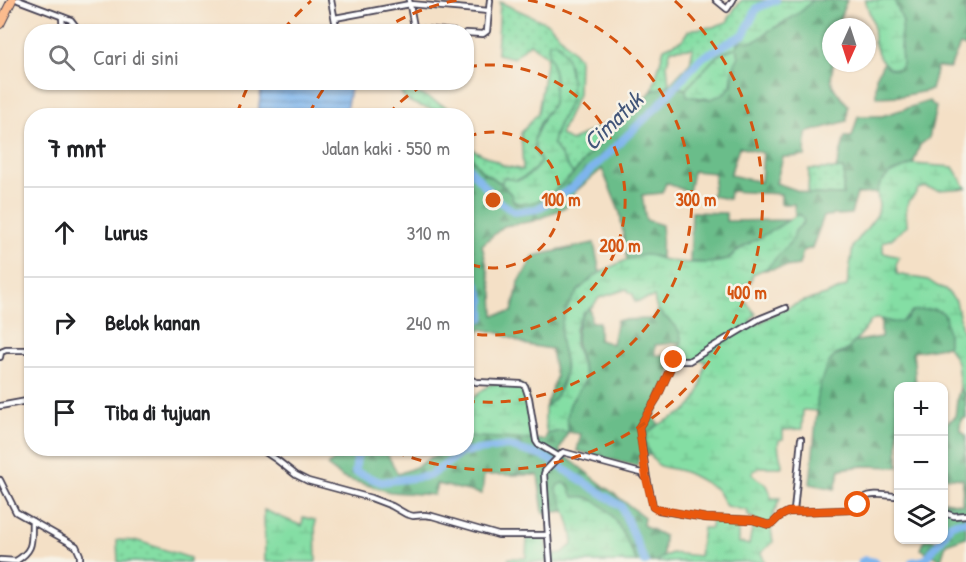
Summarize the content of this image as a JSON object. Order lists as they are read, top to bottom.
{
  "water": ["Cimatuk"],
  "north": "bottom",
  "page": {
    "search": "Cari di sini",
    "heading": ["7 mnt", "Jalan kaki · 550 m"],
    "list": [
      ["Lurus", "310 m"],
      ["Belok kanan", "240 m"],
      "Tiba di tujuan"
    ],
    "map_buttons": ["+", "−"]
  },
  "rings": [
    "100 m",
    "300 m",
    "200 m",
    "400 m"
  ]
}
